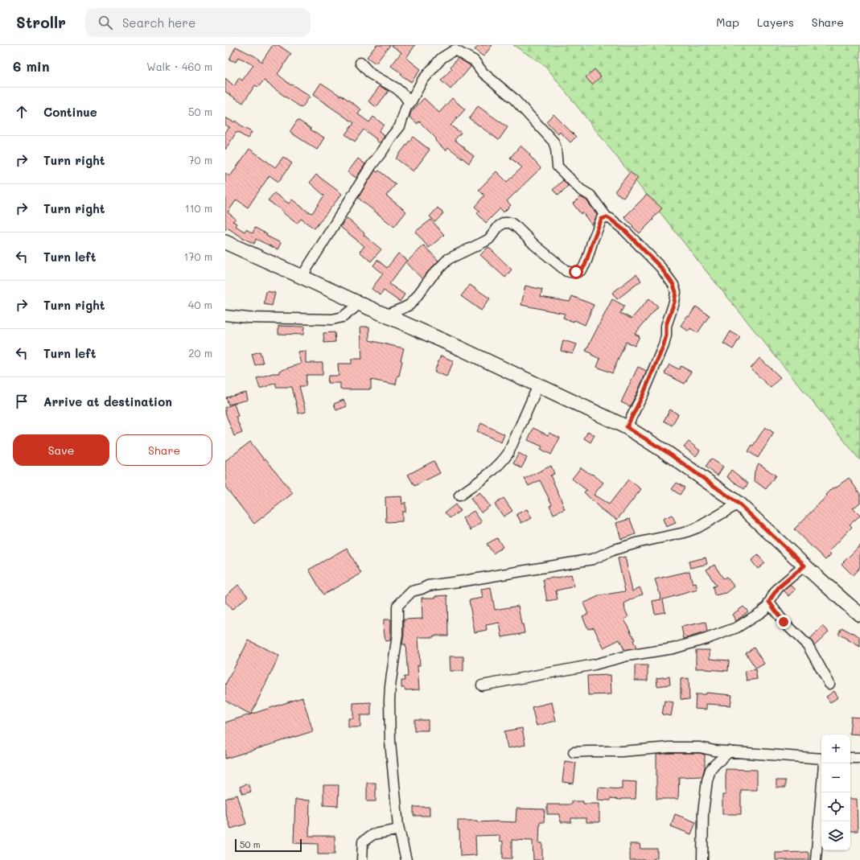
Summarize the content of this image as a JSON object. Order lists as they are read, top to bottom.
{
  "scale_bar": "50 m",
  "page": {
    "header": "Strollr",
    "search": "Search here",
    "nav": ["Map", "Layers", "Share"],
    "heading": ["6 min", "Walk · 460 m"],
    "list": [
      ["Continue", "50 m"],
      ["Turn right", "70 m"],
      ["Turn right", "110 m"],
      ["Turn left", "170 m"],
      ["Turn right", "40 m"],
      ["Turn left", "20 m"],
      "Arrive at destination"
    ],
    "buttons": ["Save", "Share"],
    "map_buttons": ["+", "−"],
    "scale": "50 m"
  }
}
